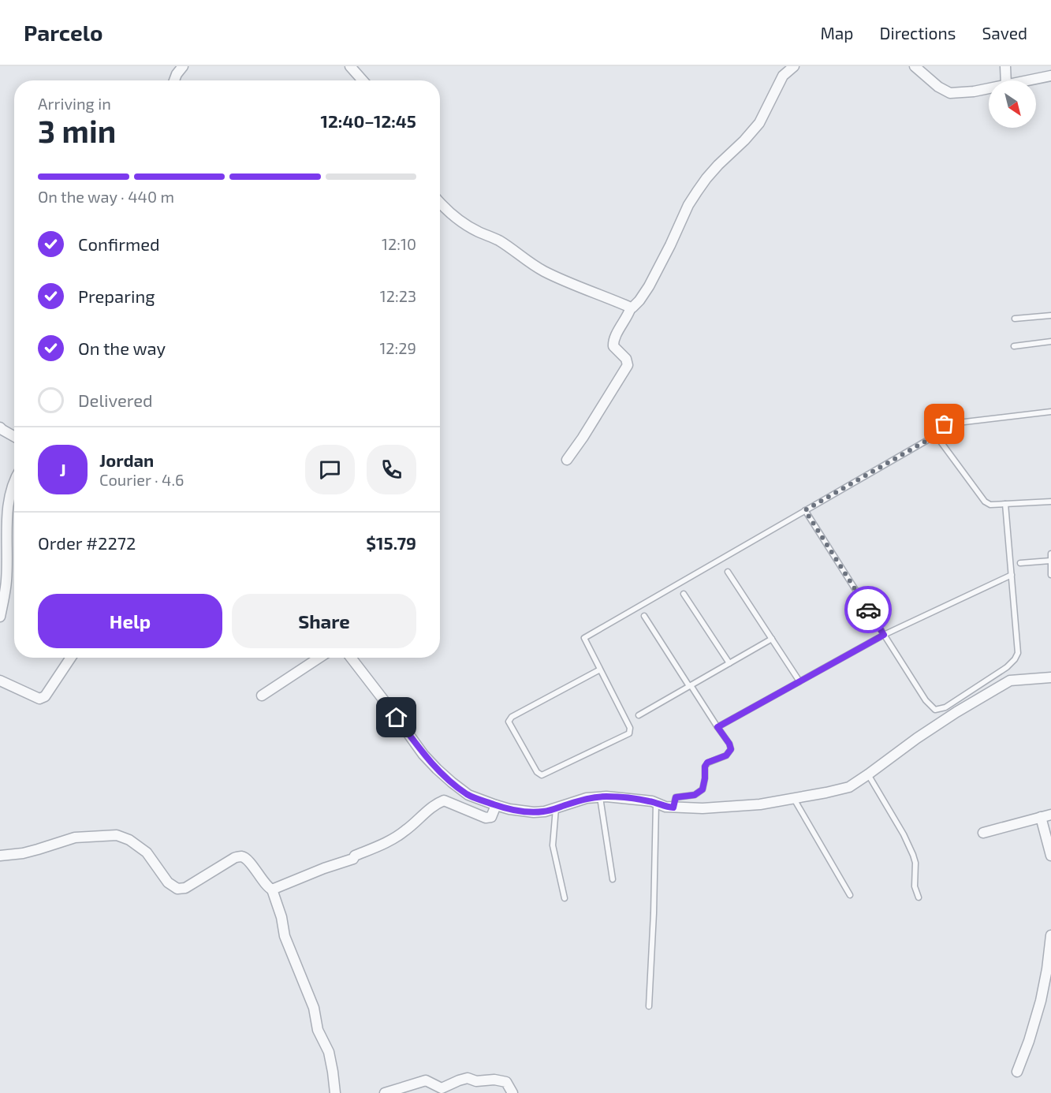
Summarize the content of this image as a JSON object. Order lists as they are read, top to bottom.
{
  "north": "bottom right",
  "page": {
    "header": "Parcelo",
    "nav": ["Map", "Directions", "Saved"],
    "heading": ["3 min", "Arriving in", "12:40–12:45"],
    "panel": [
      "Jordan",
      "Courier · 4.6",
      "Order #2272",
      "$15.79"
    ],
    "bar": "On the way · 440 m",
    "list": [
      ["Confirmed", "12:10"],
      ["Preparing", "12:23"],
      ["On the way", "12:29"],
      "Delivered"
    ],
    "round": "J",
    "buttons": ["Help", "Share"]
  }
}
